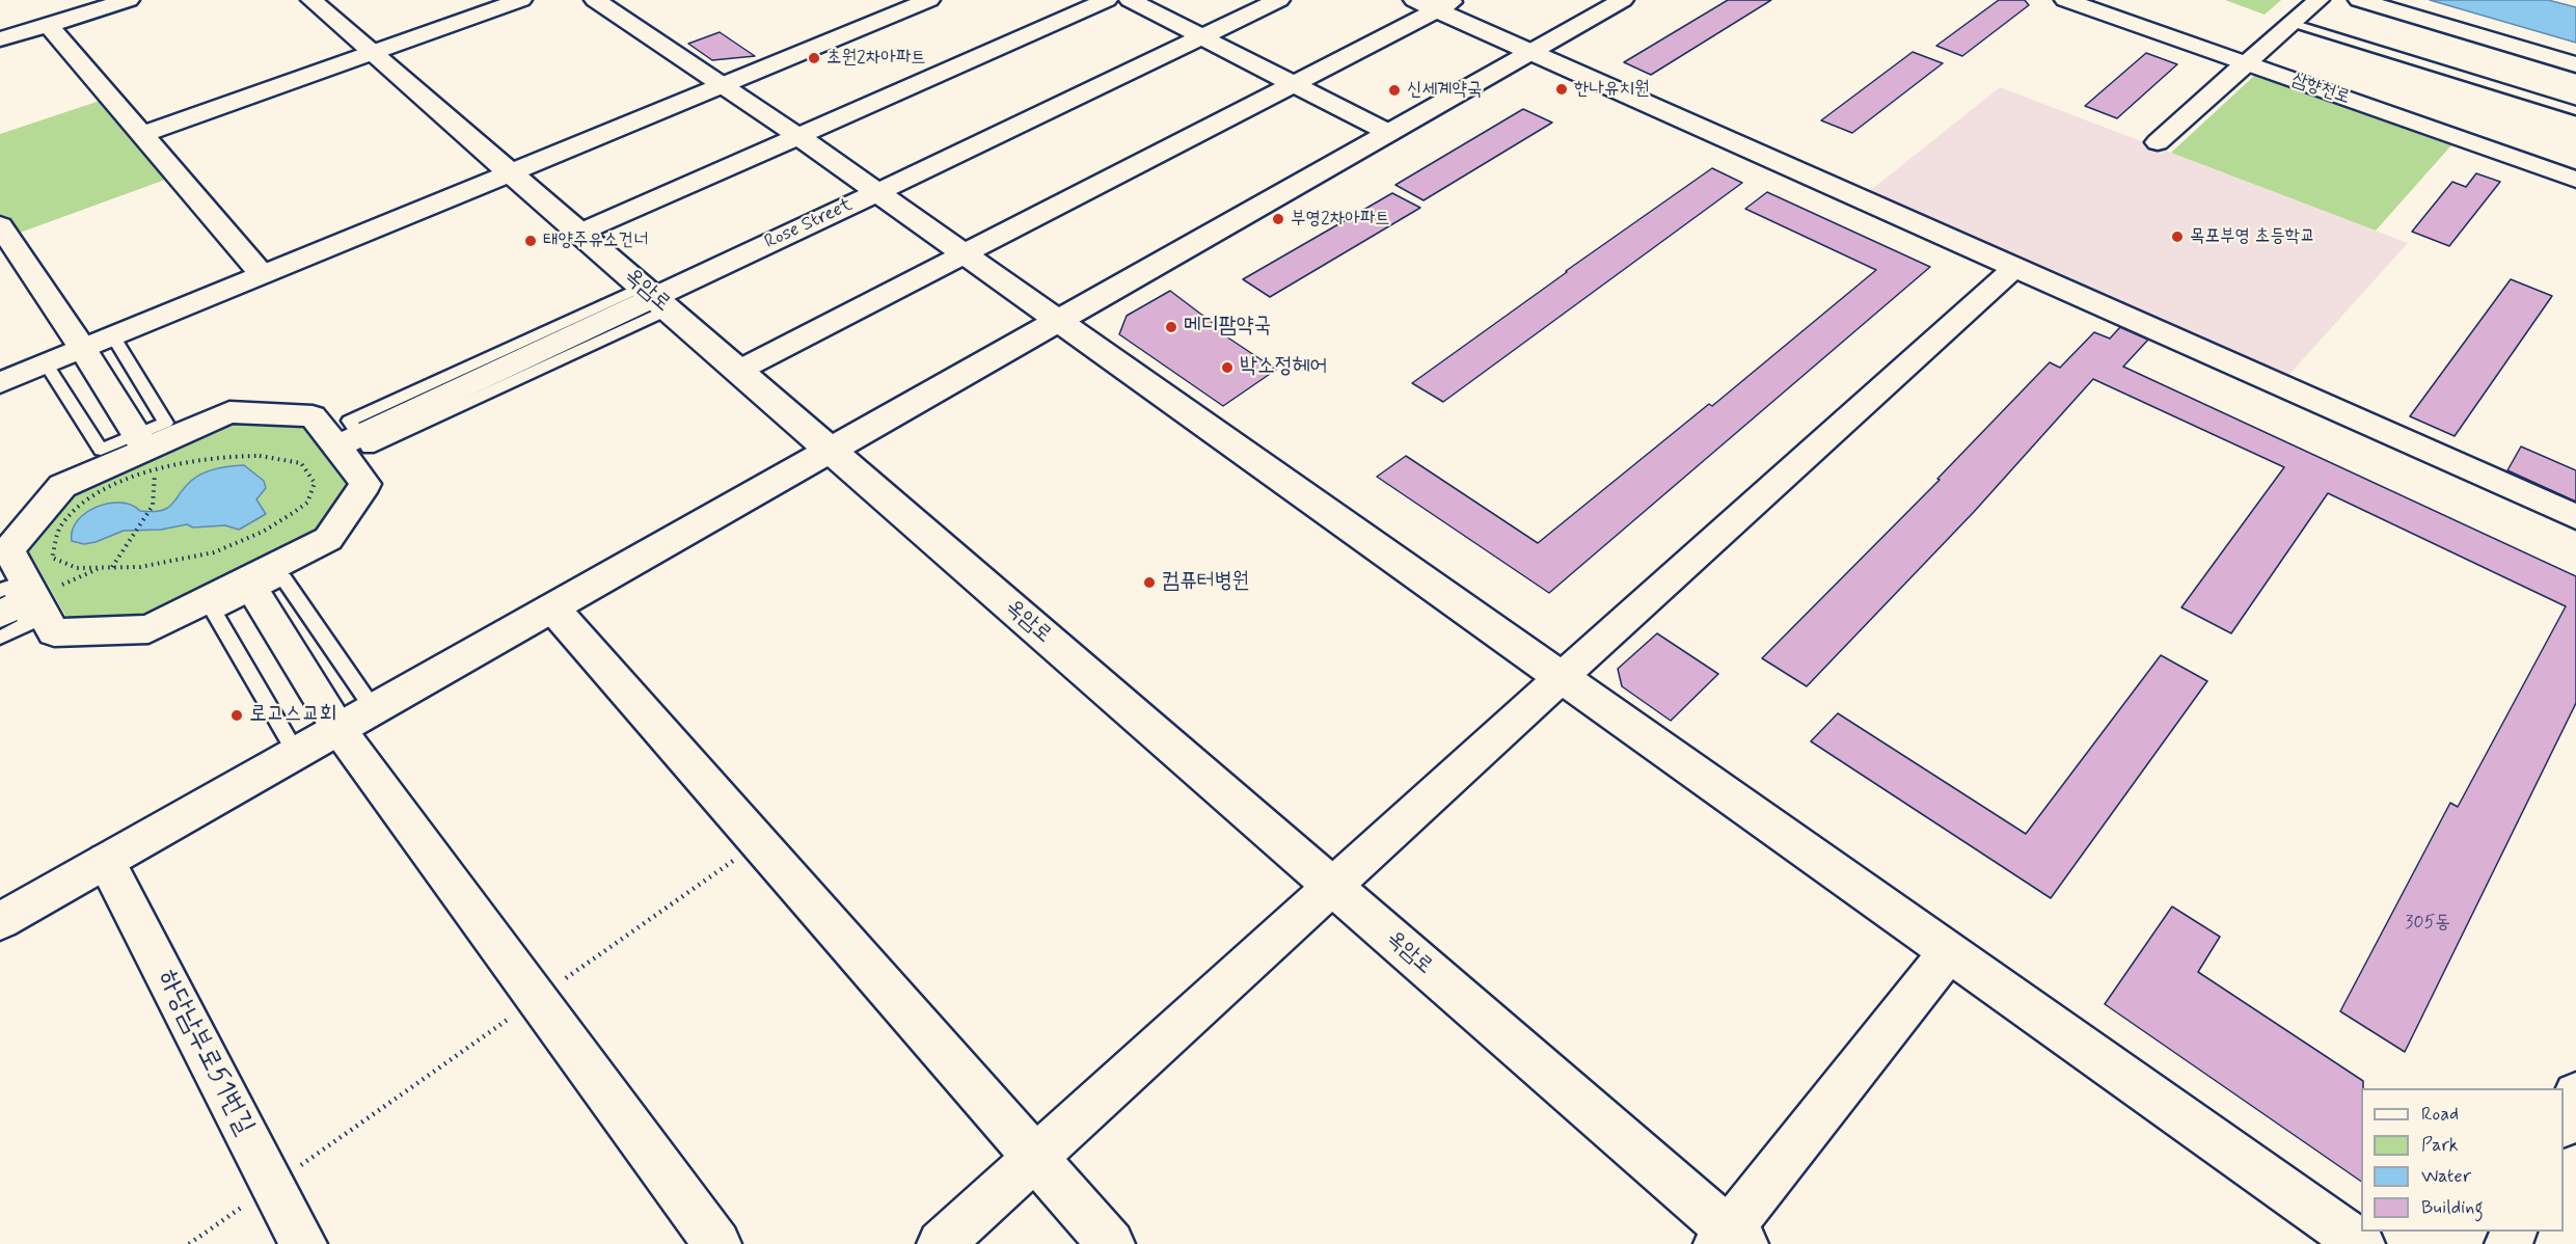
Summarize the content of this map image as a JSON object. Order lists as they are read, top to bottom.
{
  "streets": {
    "street": [
      "삼향천로",
      "Rose Street",
      "옥암로",
      "하당남부로51번길"
    ]
  },
  "crossings": [
    ["Rose Street", "옥암로"]
  ],
  "places": [
    "초원2차아파트",
    "한나유치원",
    "신세계약국",
    "부영2차아파트",
    "목포부영 초등학교",
    "태양주유소건너",
    "메디팜약국",
    "박소정헤어",
    "컴퓨터병원",
    "로고스교회"
  ],
  "house_numbers": ["305동"],
  "legend": [
    "Road",
    "Park",
    "Water",
    "Building"
  ]
}
